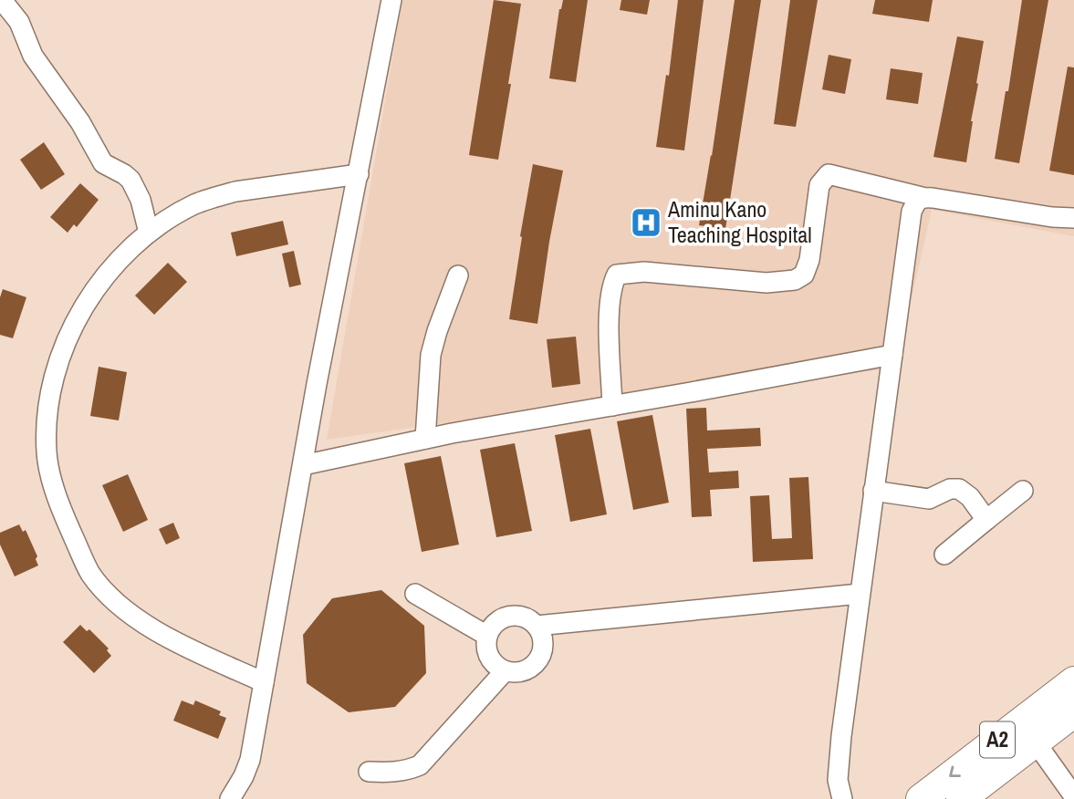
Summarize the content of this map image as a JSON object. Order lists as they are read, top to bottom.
{
  "streets": {
    "highway": ["A2"]
  },
  "places": {
    "hospital": ["Aminu Kano Teaching Hospital"]
  }
}
